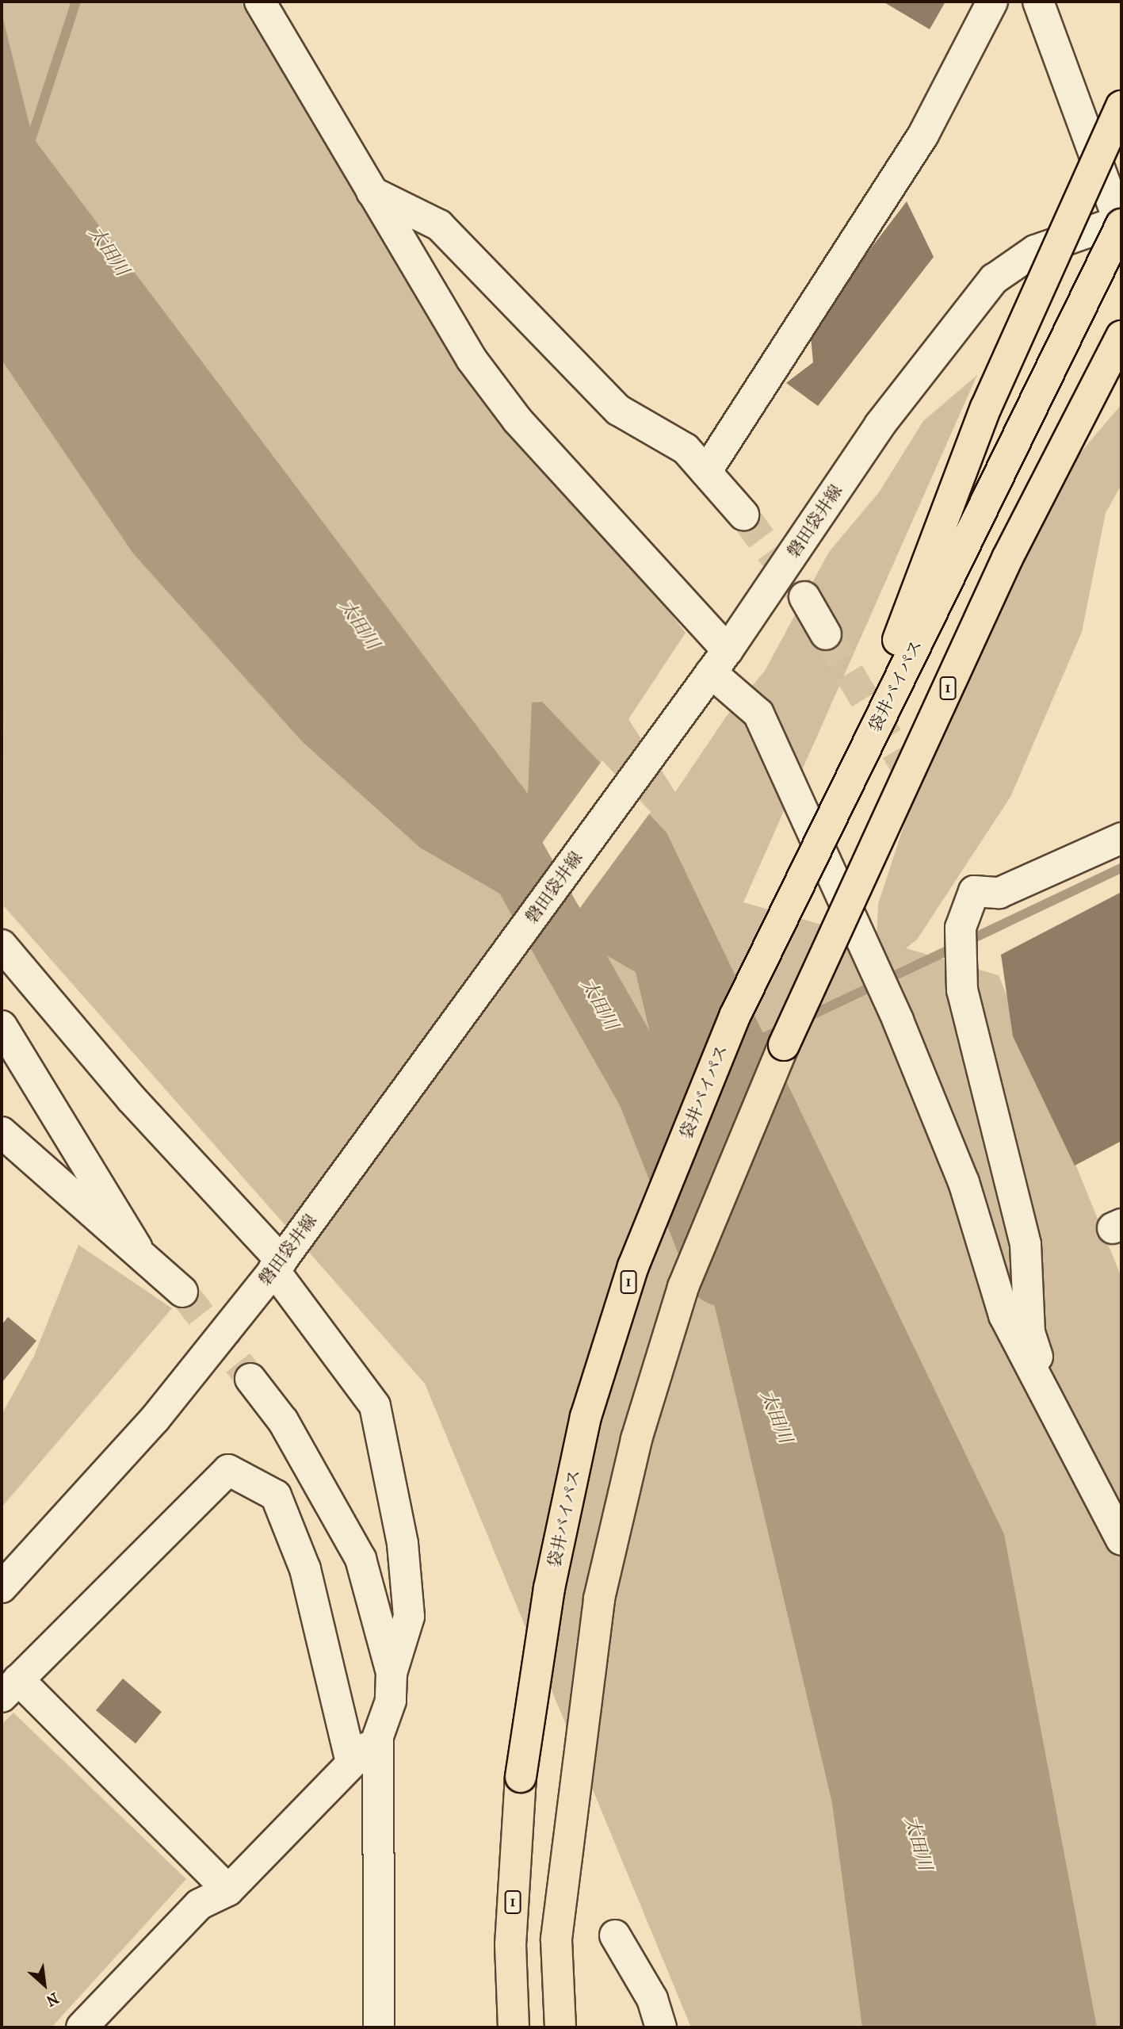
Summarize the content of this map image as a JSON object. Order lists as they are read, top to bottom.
{
  "streets": {
    "highway": ["袋井バイパス", "1"],
    "street": ["磐田袋井線"]
  },
  "crossings": [
    ["磐田袋井線", "袋井バイパス"],
    ["袋井バイパス", "1"]
  ],
  "water": ["太田川"],
  "north": "bottom right"
}
